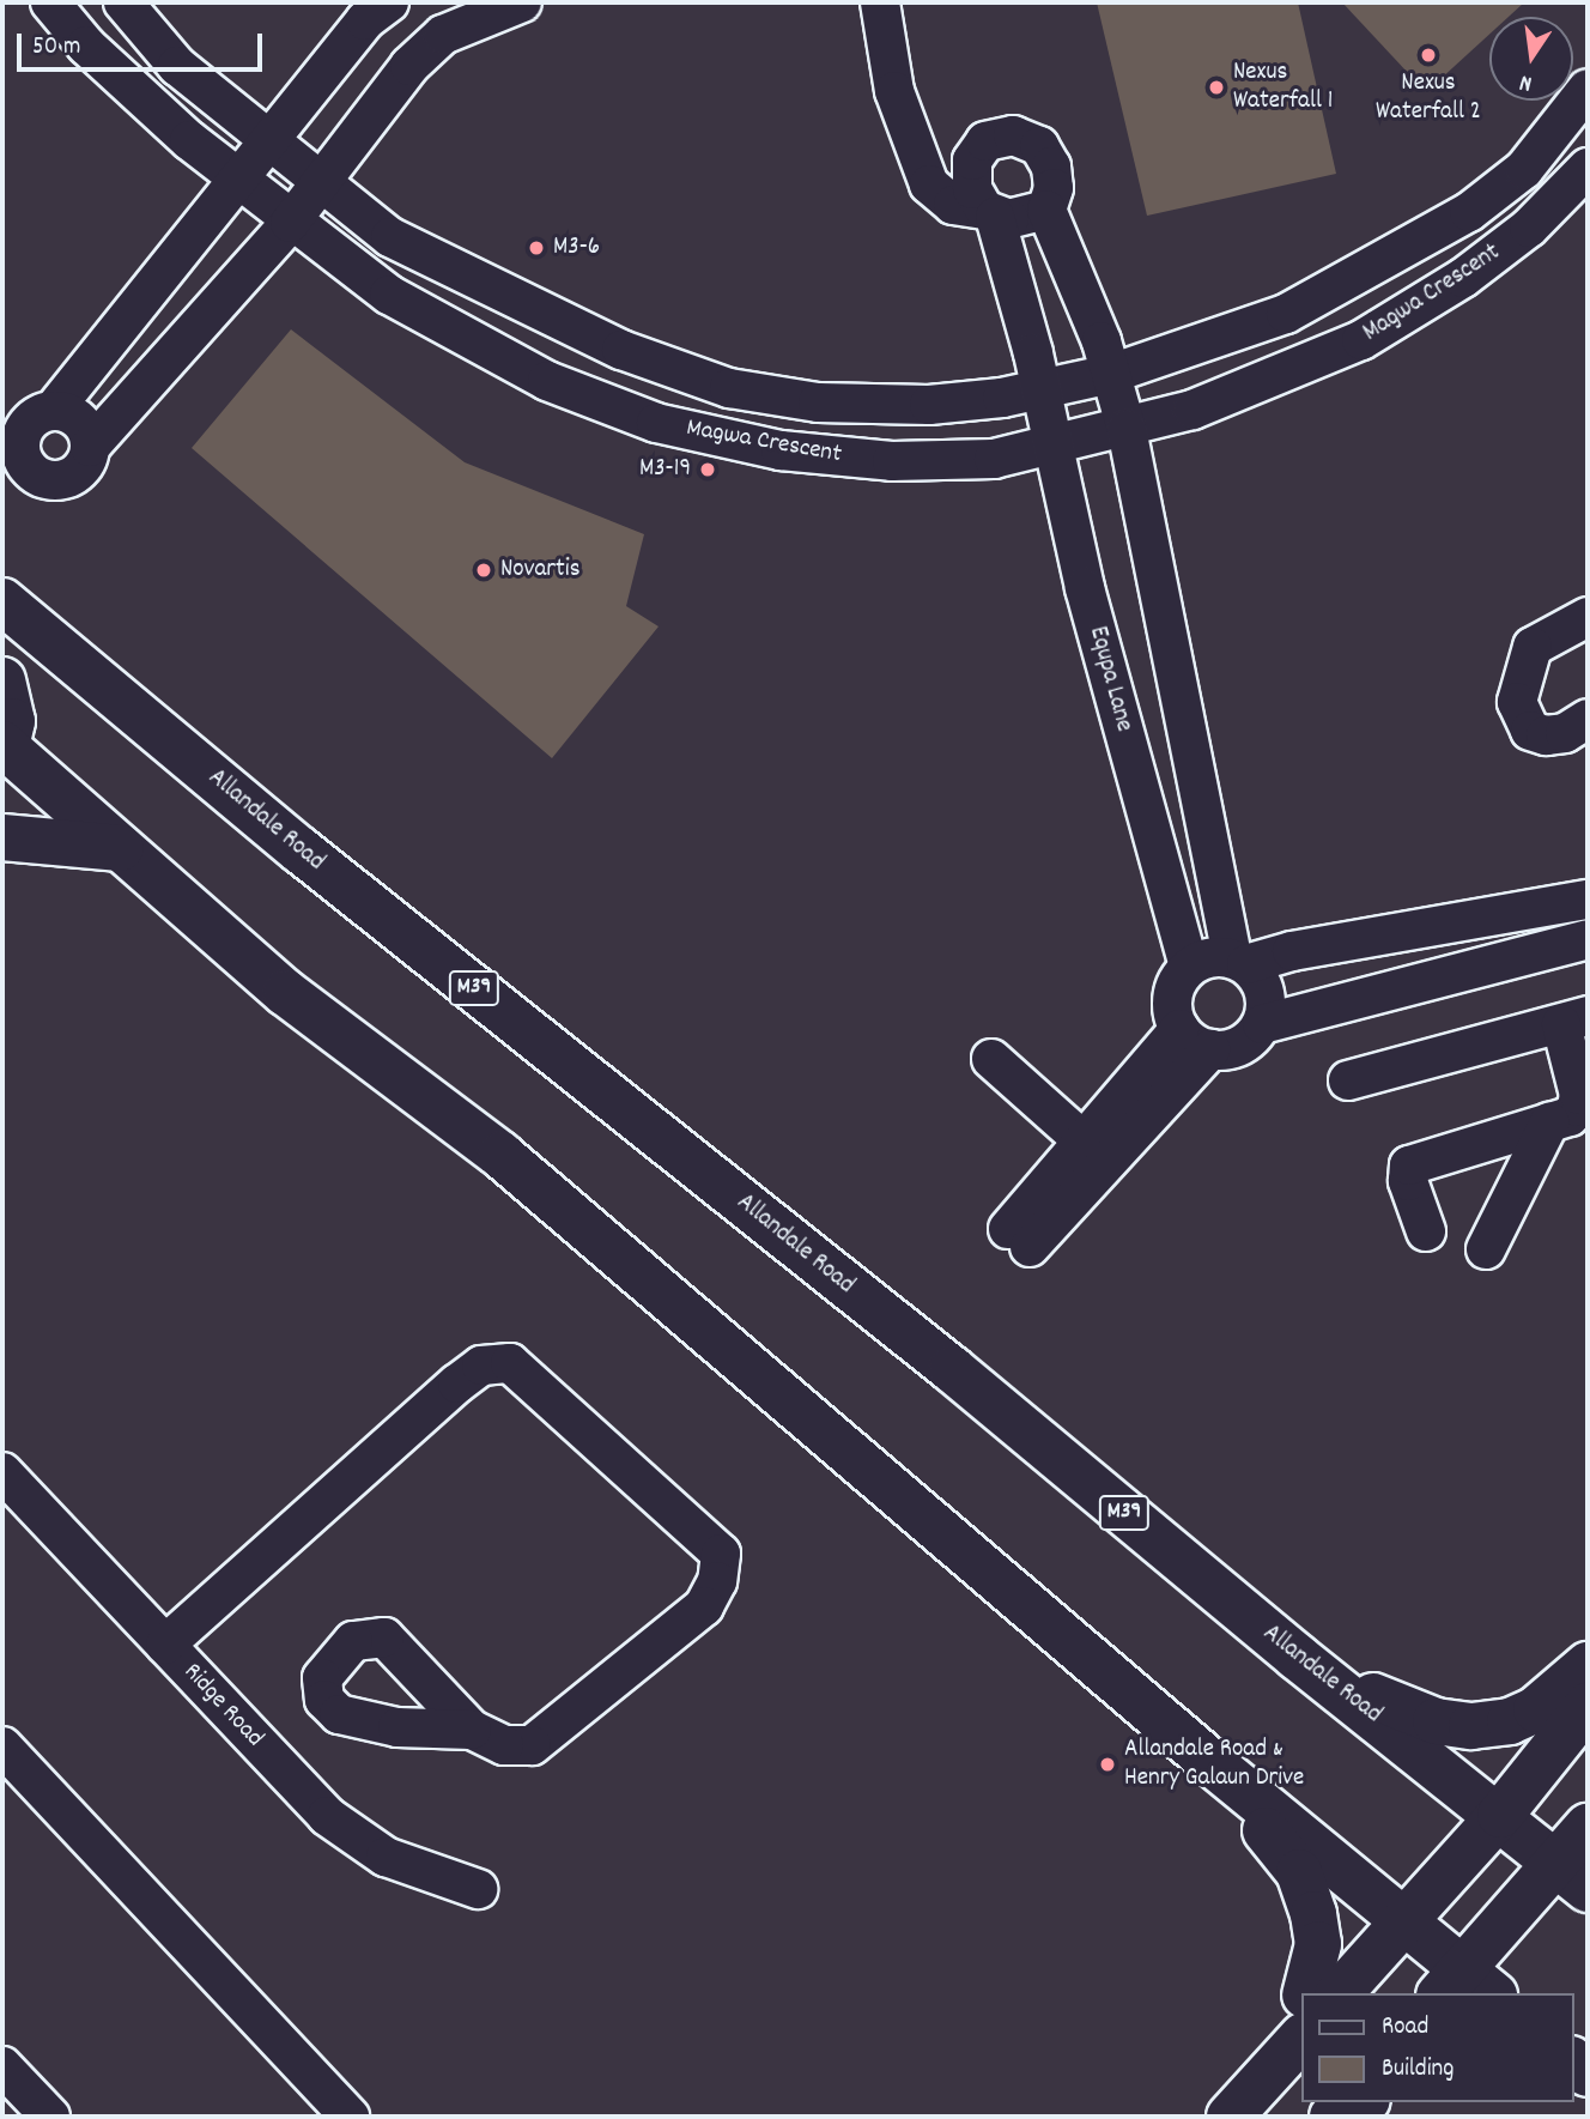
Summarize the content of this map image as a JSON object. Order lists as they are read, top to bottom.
{
  "streets": {
    "main road": ["Allandale Road", "M39"],
    "street": ["Magwa Crescent", "Equpa Lane", "Ridge Road"]
  },
  "crossings": [
    ["Magwa Crescent", "Equpa Lane"]
  ],
  "places": [
    "Nexus Waterfall 2",
    "Nexus Waterfall 1",
    "M3-6",
    "M3-19",
    "Novartis",
    "Allandale Road & Henry Galaun Drive"
  ],
  "legend": ["Road", "Building"],
  "scale_bar": "50 m",
  "north": "bottom"
}
